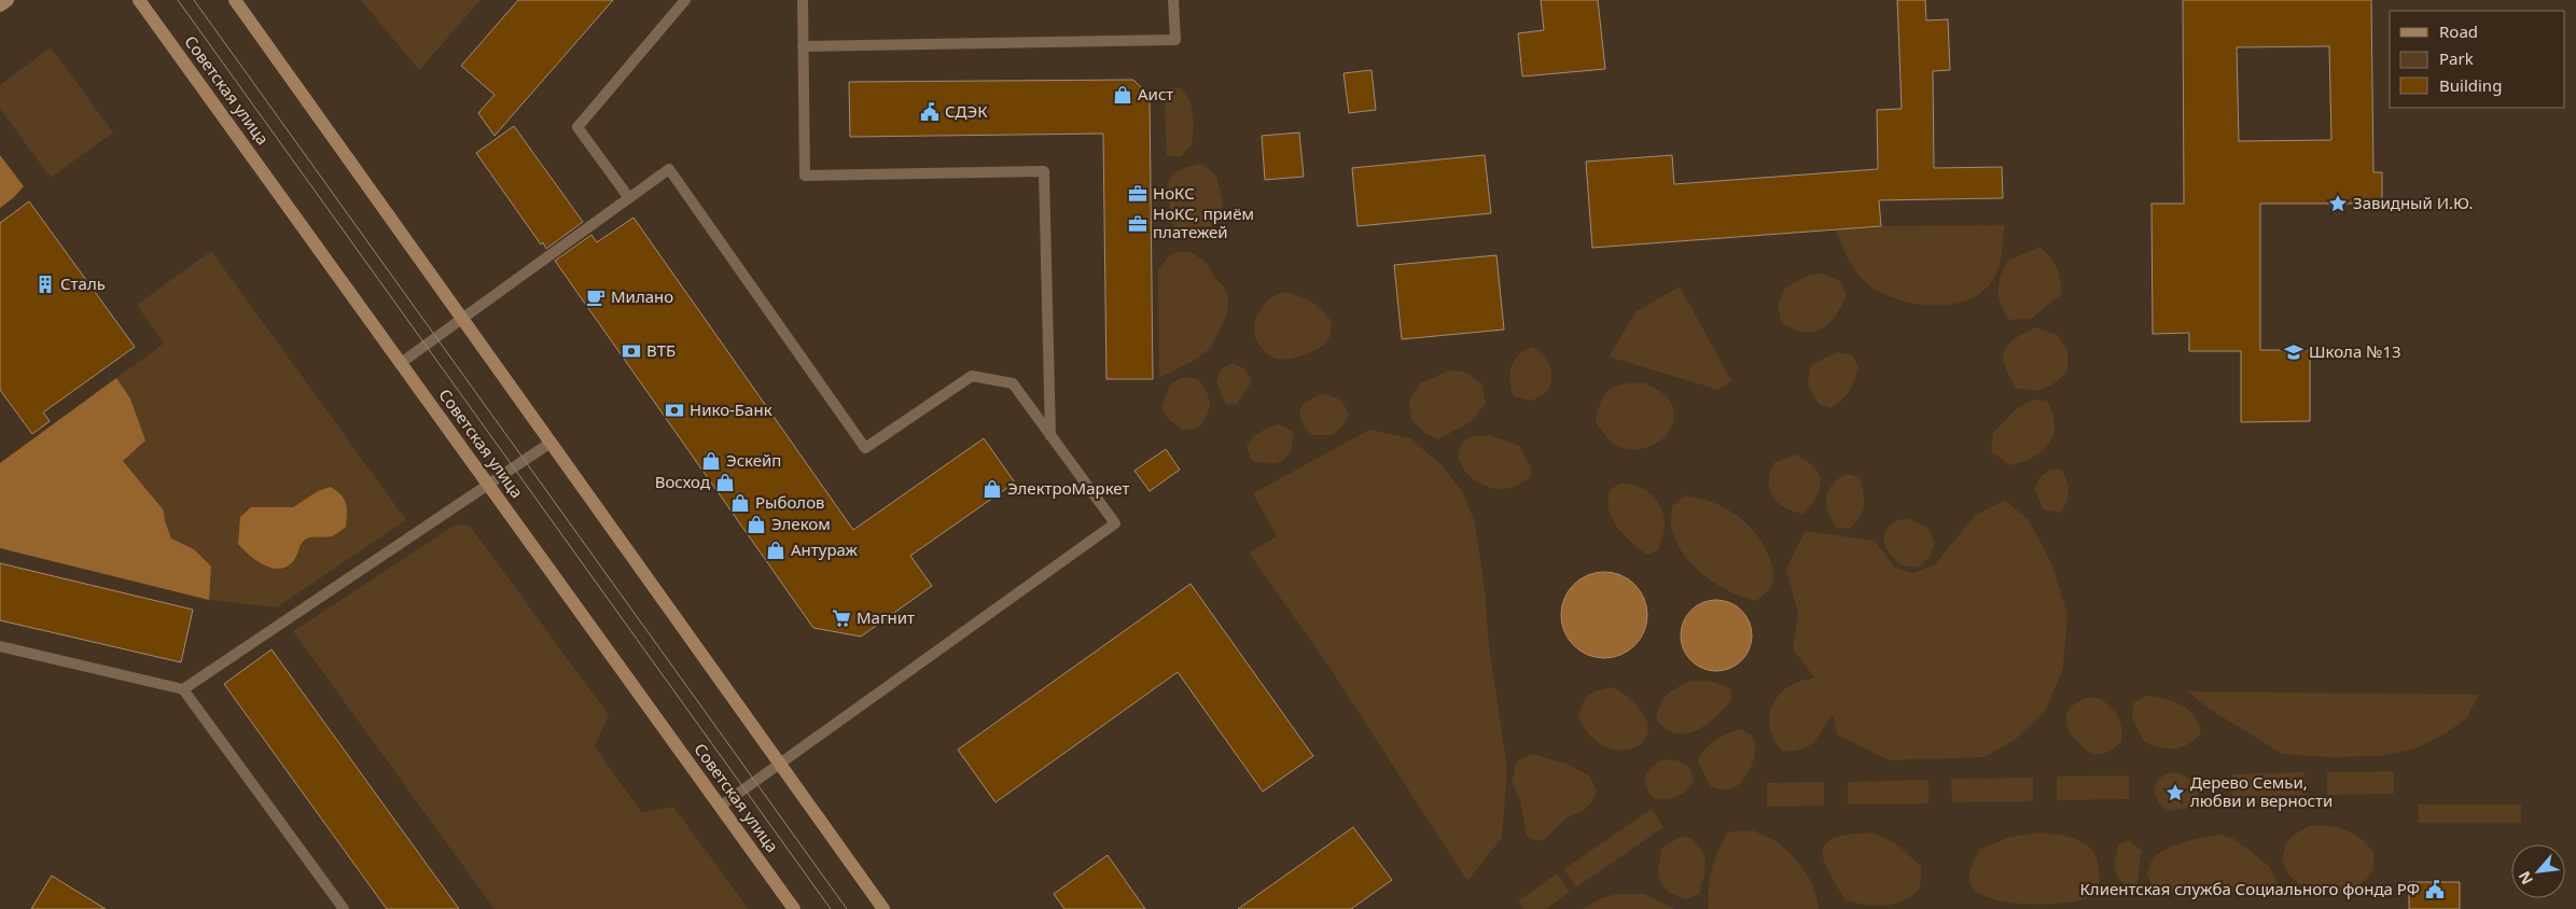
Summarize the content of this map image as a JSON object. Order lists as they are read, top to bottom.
{
  "streets": {
    "main road": ["Советская улица"]
  },
  "places": {
    "shop": [
      "Аист",
      "Эскейп",
      "Восход",
      "ЭлектроМаркет",
      "Рыболов",
      "Элеком",
      "Антураж"
    ],
    "public building": ["СДЭК", "Клиентская служба Социального фонда РФ"],
    "office": ["НоКС", "НоКС, приём платежей"],
    "place": ["Завидный И.Ю.", "Дерево Семьи, любви и верности"],
    "building": ["Сталь"],
    "cafe": ["Милано"],
    "bank": ["ВТБ", "Нико-Банк"],
    "school or university": ["Школа №13"],
    "supermarket": ["Магнит"]
  },
  "legend": ["Road", "Park", "Building"],
  "north": "bottom left"
}
